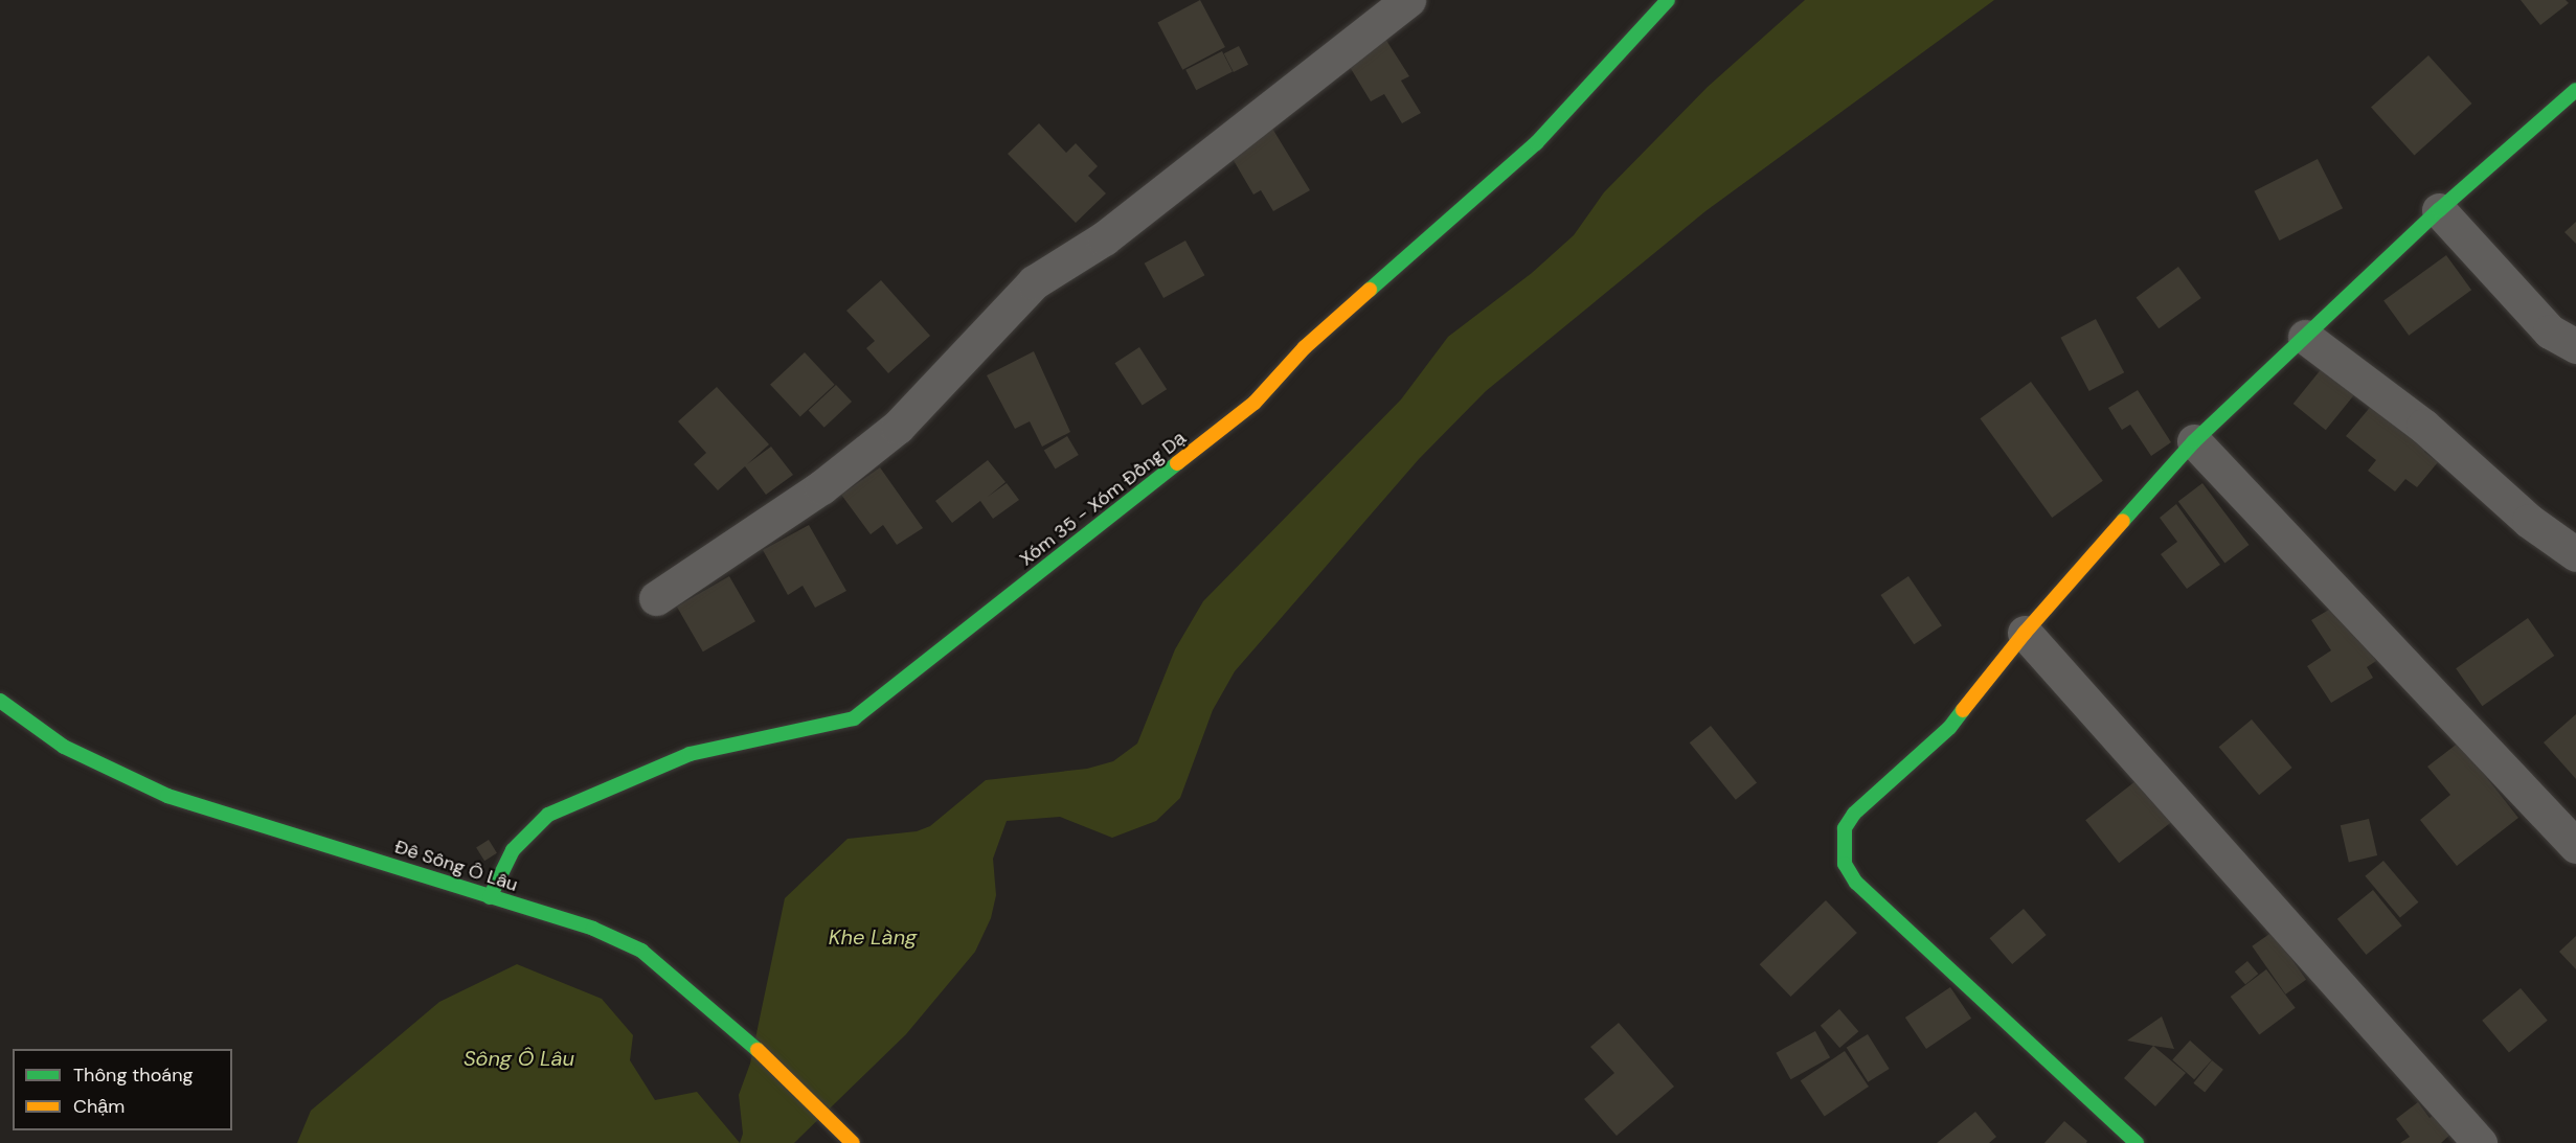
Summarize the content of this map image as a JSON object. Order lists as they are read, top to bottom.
{
  "streets": {
    "street": ["Xóm 35 - Xóm Đồng Dạ", "Đê Sông Ô Lâu"]
  },
  "crossings": [
    ["Xóm 35 - Xóm Đồng Dạ", "Đê Sông Ô Lâu"]
  ],
  "water": ["Khe Làng", "Sông Ô Lâu"],
  "legend": ["Thông thoáng", "Chậm"]
}
